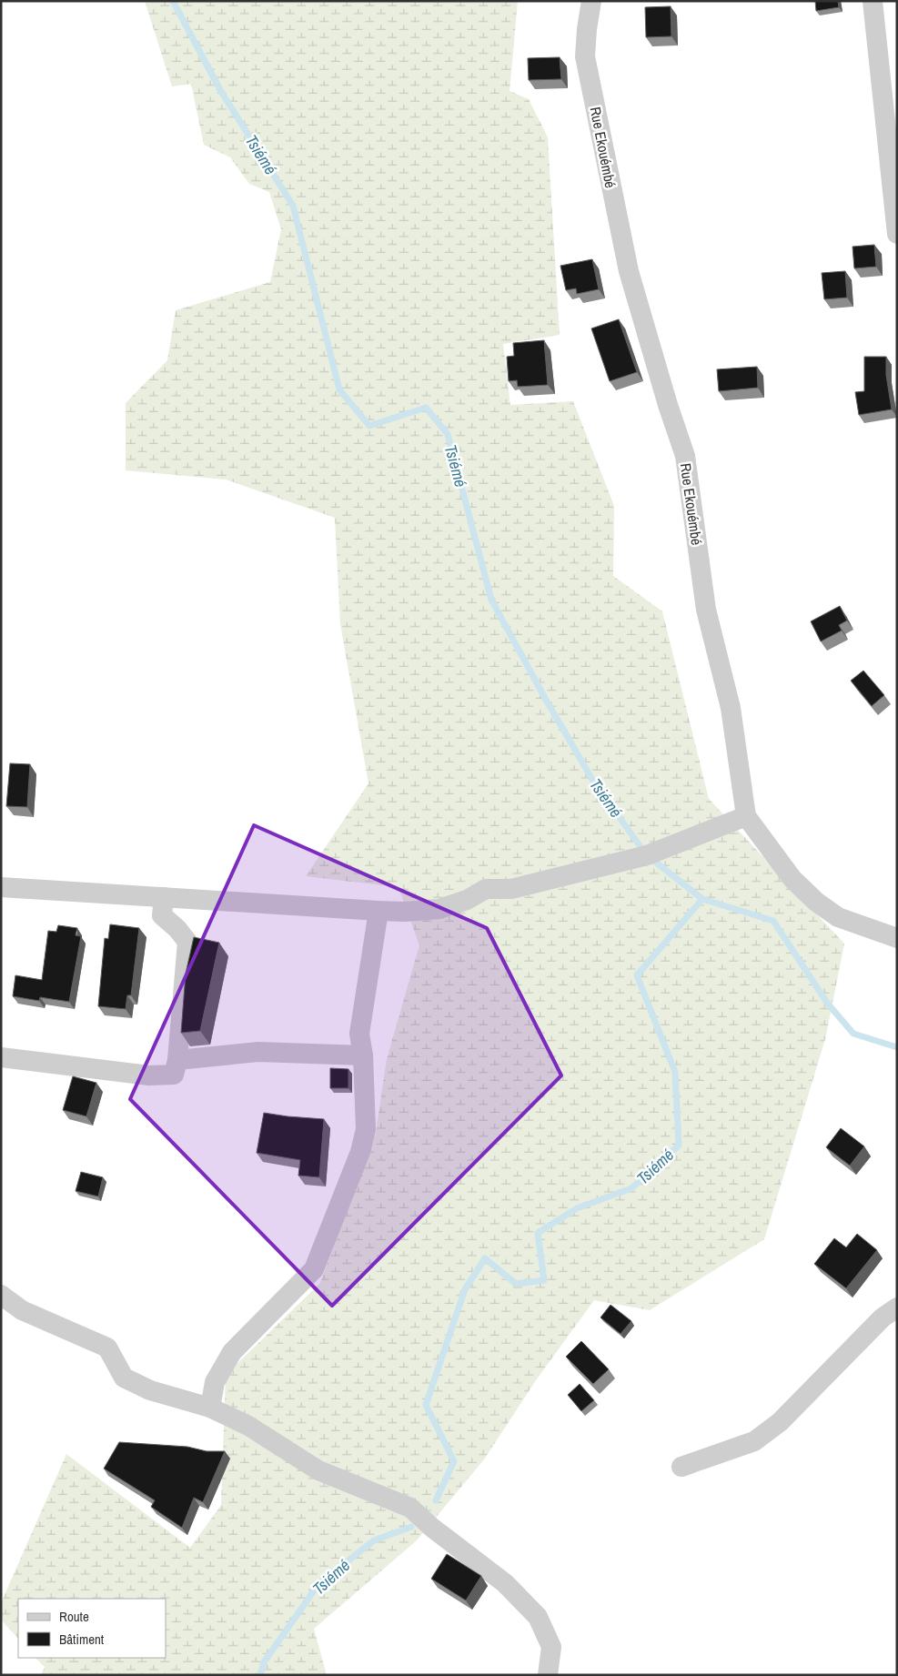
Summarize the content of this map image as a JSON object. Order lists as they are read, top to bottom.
{
  "streets": {
    "street": ["Rue Ekouémbé"]
  },
  "water": ["Tsiémé"],
  "legend": ["Route", "Bâtiment"]
}
